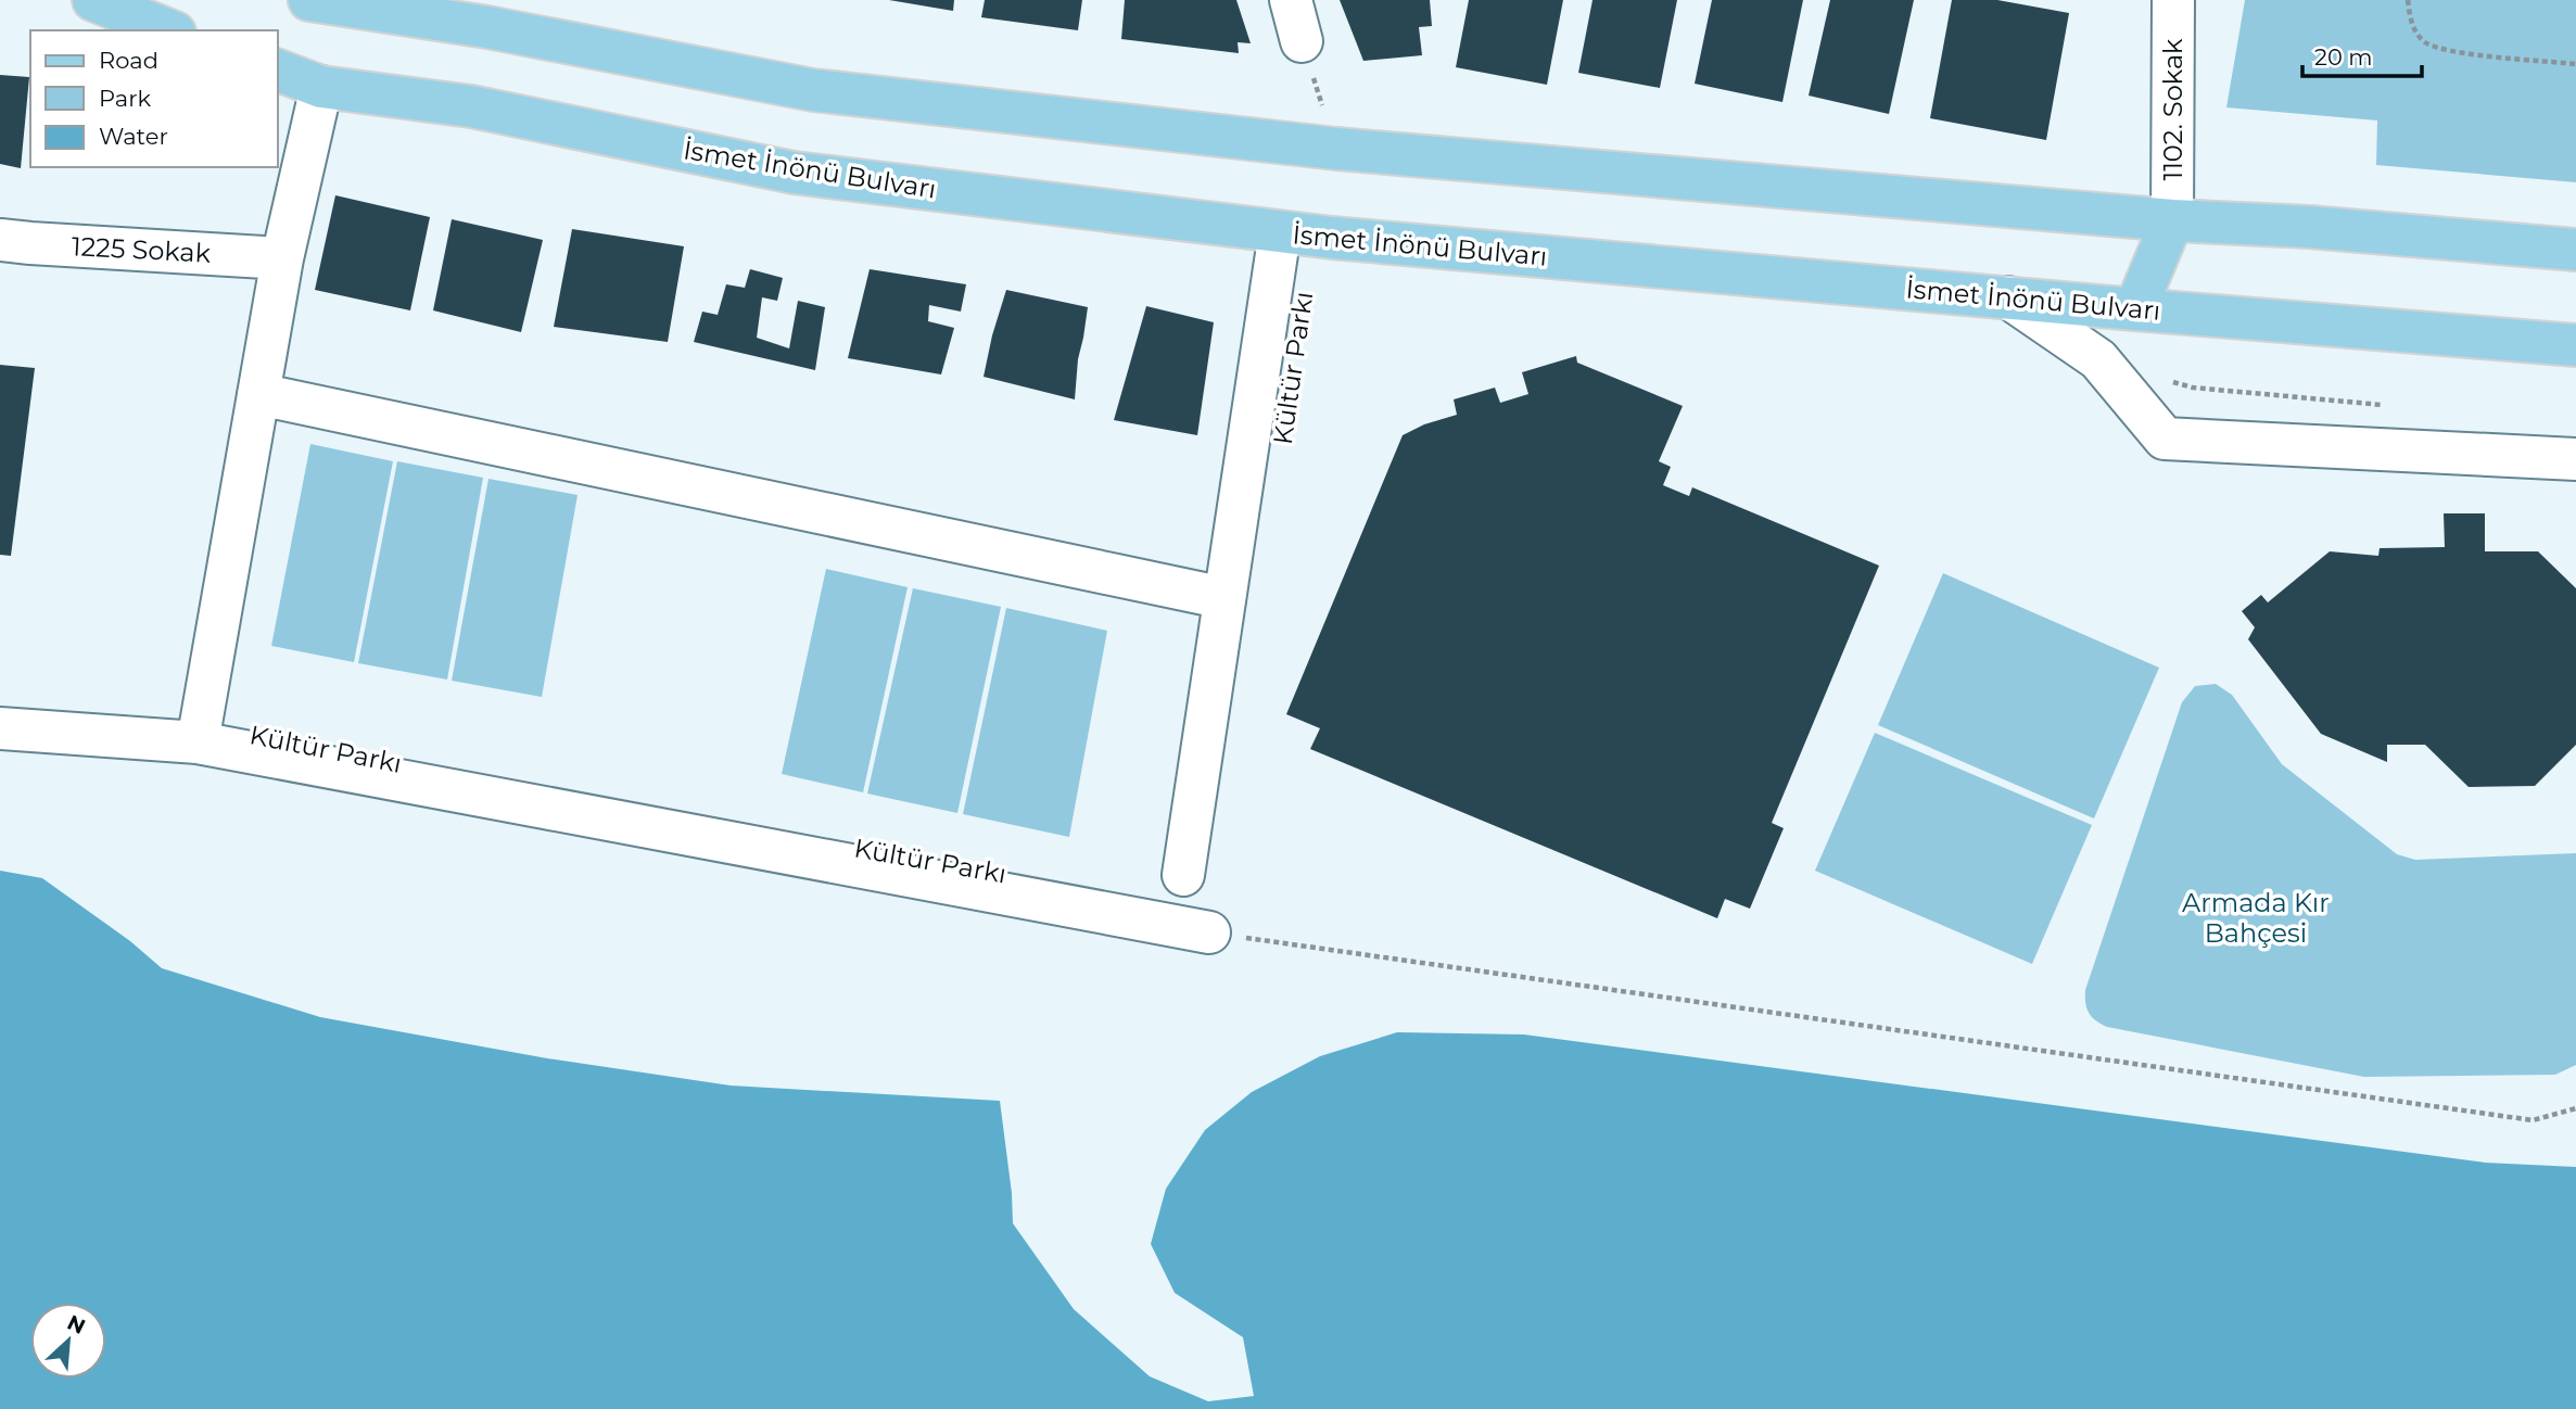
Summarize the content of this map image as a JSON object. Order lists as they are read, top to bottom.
{
  "streets": {
    "main road": ["İsmet İnönü Bulvarı"],
    "street": ["1102. Sokak", "1225 Sokak", "Kültür Parkı"]
  },
  "parks": ["Armada Kır Bahçesi"],
  "legend": ["Road", "Park", "Water"],
  "scale_bar": "20 m",
  "north": "top right"
}
